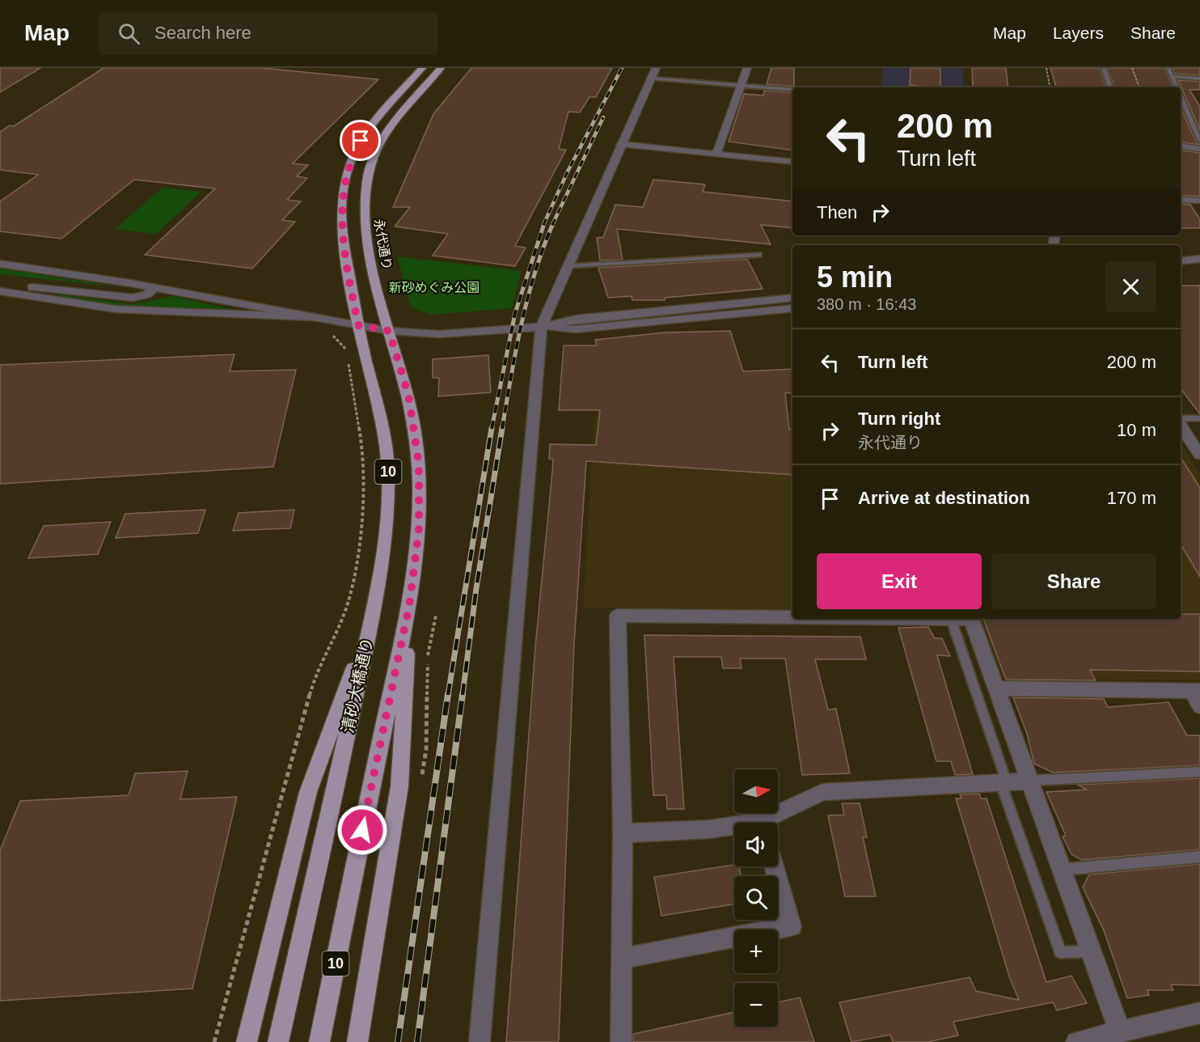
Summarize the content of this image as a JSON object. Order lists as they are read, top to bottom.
{
  "streets": {
    "main road": ["永代通り", "10", "清砂大橋通り"]
  },
  "crossings": [
    ["永代通り", "10"],
    ["10", "清砂大橋通り"]
  ],
  "parks": ["新砂めぐみ公園"],
  "north": "right",
  "page": {
    "header": "Map",
    "search": "Search here",
    "nav": ["Map", "Layers", "Share"],
    "turn": ["200 m", "Turn left"],
    "then": "Then",
    "heading": ["5 min", "380 m · 16:43"],
    "list": [
      {
        "name": "Turn left",
        "value": "200 m"
      },
      {
        "name": "Turn right",
        "note": "永代通り",
        "value": "10 m"
      },
      {
        "name": "Arrive at destination",
        "value": "170 m"
      }
    ],
    "buttons": ["Exit", "Share"],
    "map_buttons": ["+", "−"]
  }
}
